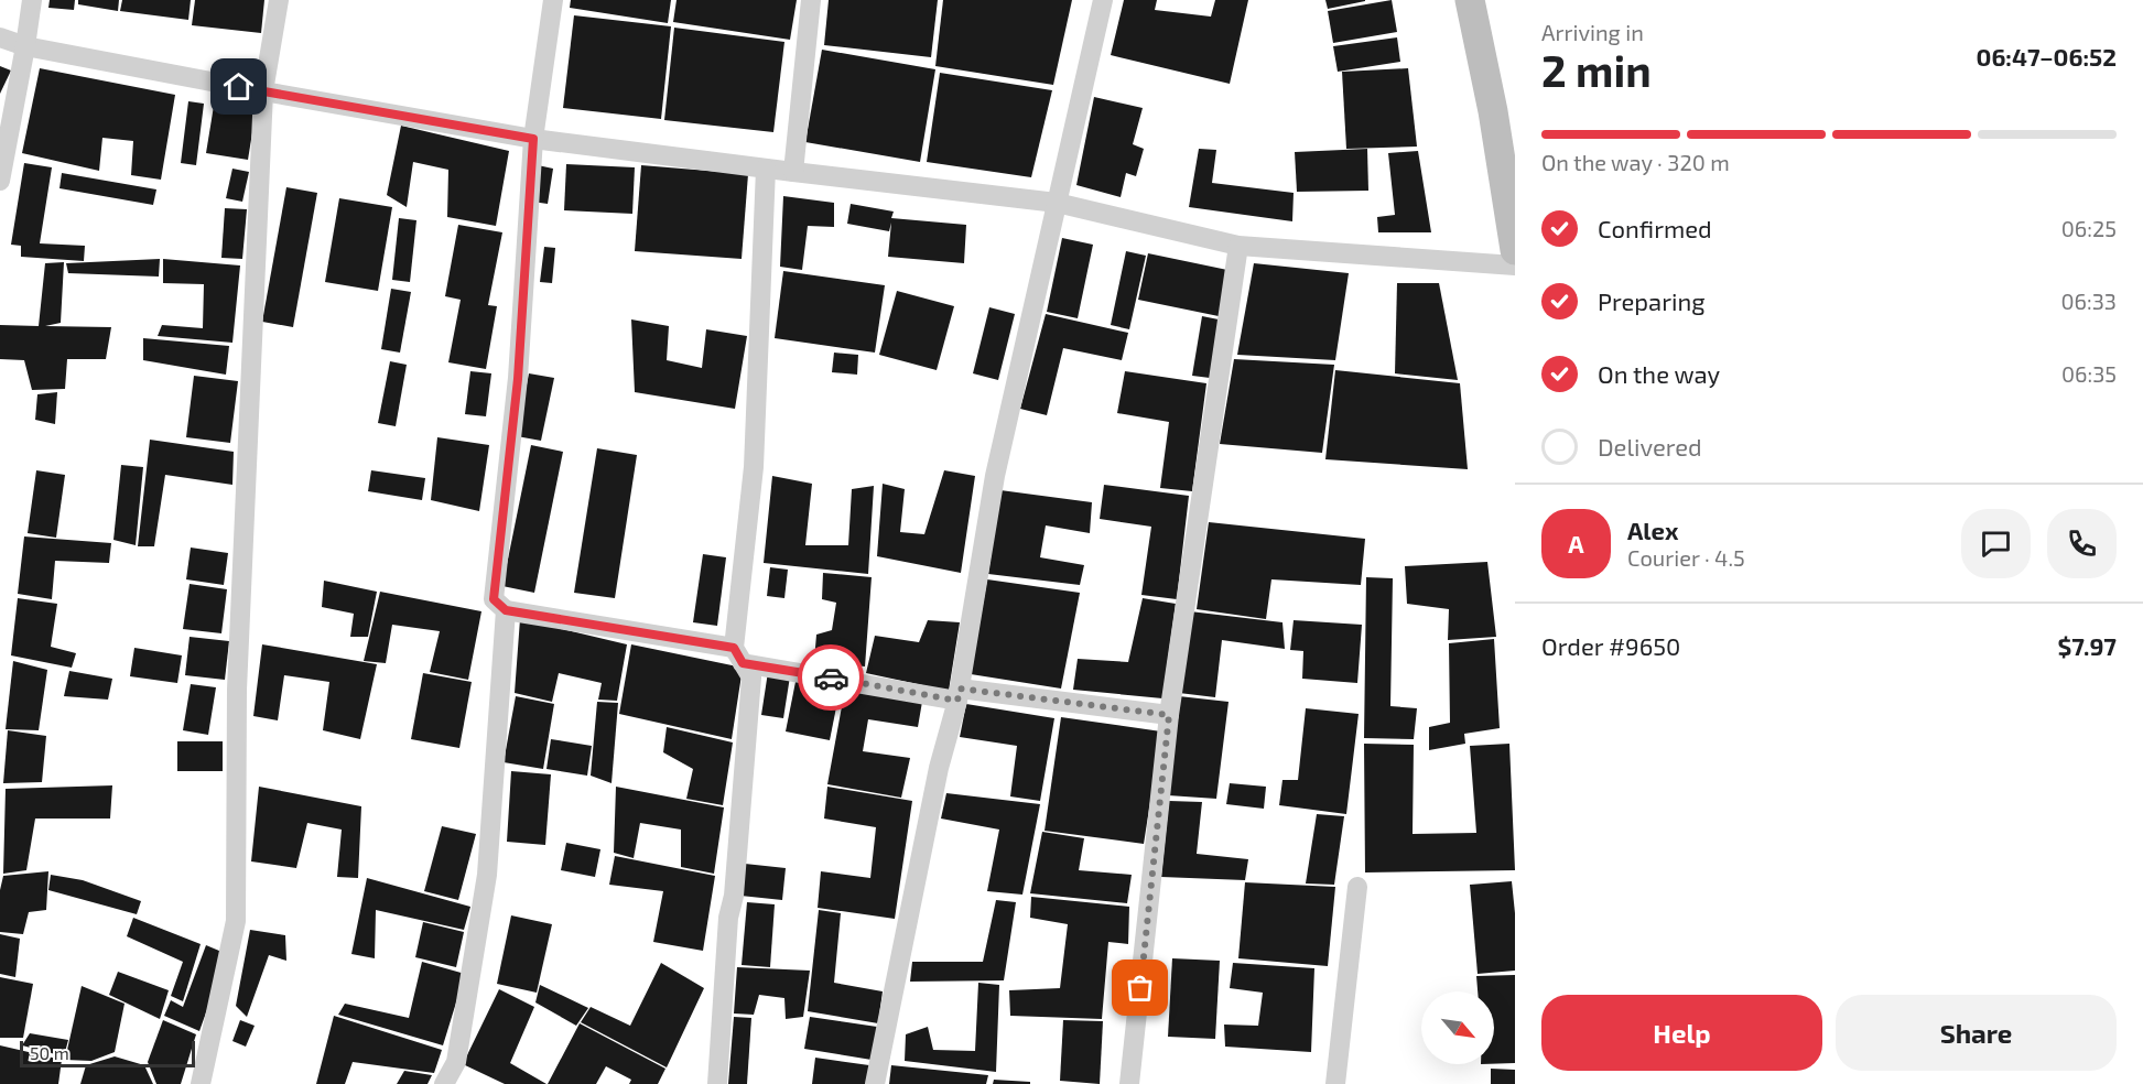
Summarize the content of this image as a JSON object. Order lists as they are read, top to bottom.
{
  "scale_bar": "50 m",
  "north": "bottom right",
  "page": {
    "heading": ["2 min", "Arriving in", "06:47–06:52"],
    "panel": [
      "Alex",
      "Courier · 4.5",
      "Order #9650",
      "$7.97"
    ],
    "bar": "On the way · 320 m",
    "list": [
      ["Confirmed", "06:25"],
      ["Preparing", "06:33"],
      ["On the way", "06:35"],
      "Delivered"
    ],
    "round": "A",
    "buttons": ["Help", "Share"],
    "scale": "50 m"
  }
}
